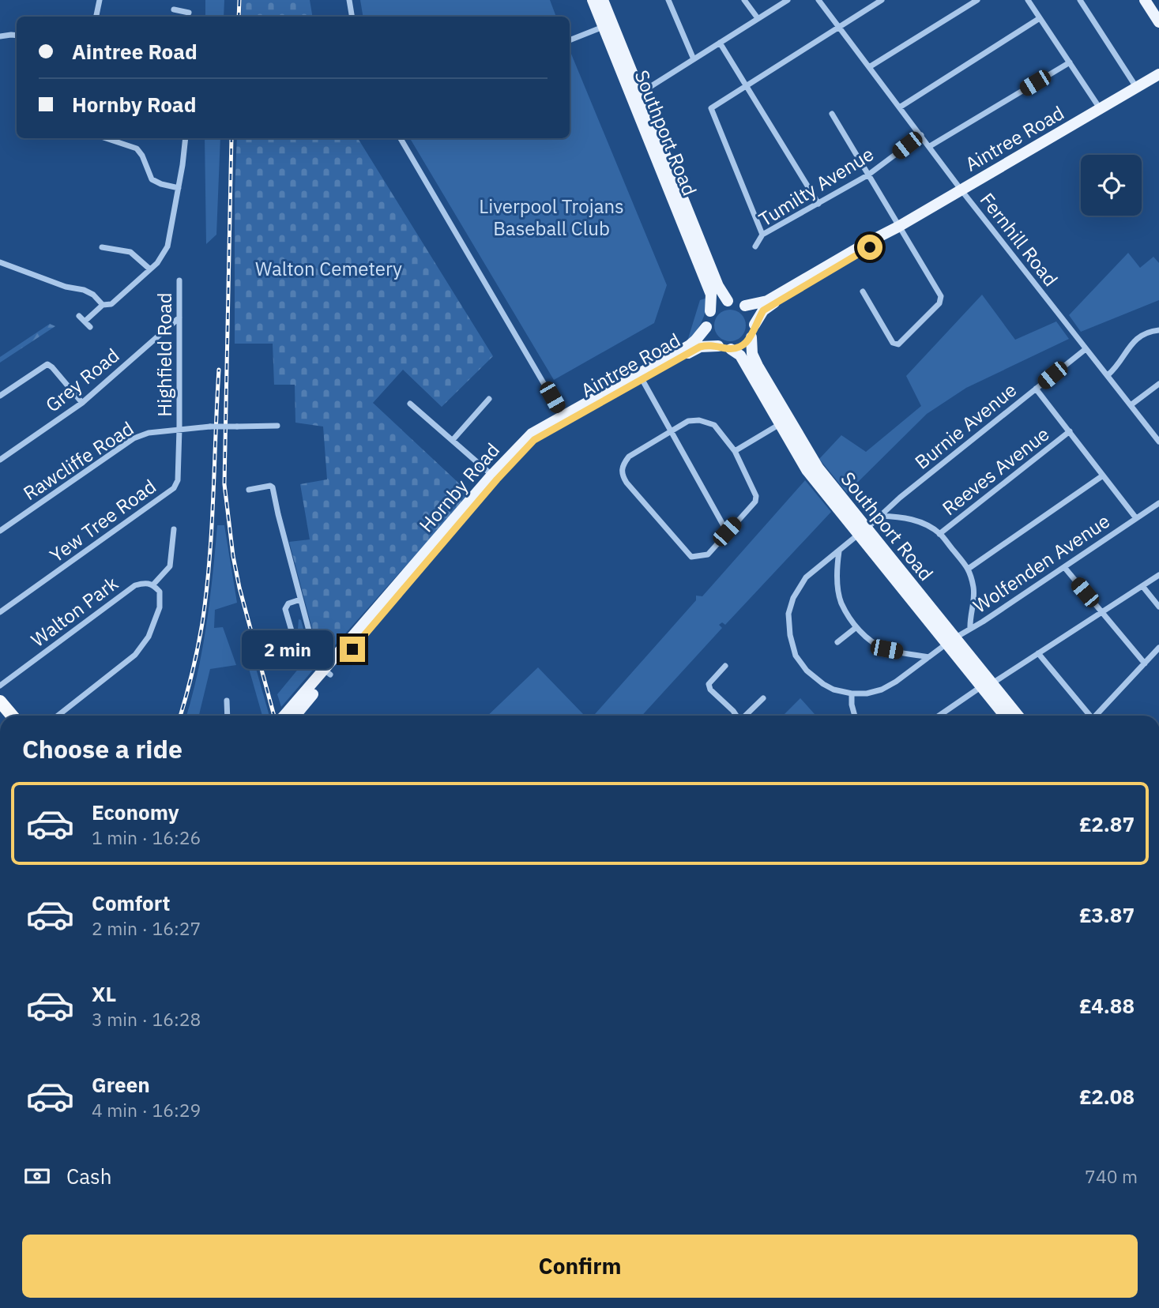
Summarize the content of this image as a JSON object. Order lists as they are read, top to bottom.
{
  "streets": {
    "main road": ["Southport Road", "Aintree Road", "Hornby Road"],
    "street": [
      "Tumilty Avenue",
      "Fernhill Road",
      "Highfield Road",
      "Grey Road",
      "Burnie Avenue",
      "Rawcliffe Road",
      "Reeves Avenue",
      "Yew Tree Road",
      "Wolfenden Avenue",
      "Walton Park"
    ]
  },
  "crossings": [
    ["Southport Road", "Aintree Road"],
    ["Southport Road", "Burnie Avenue"],
    ["Southport Road", "Hornby Road"],
    ["Southport Road", "Wolfenden Avenue"],
    ["Aintree Road", "Fernhill Road"],
    ["Aintree Road", "Hornby Road"],
    ["Tumilty Avenue", "Fernhill Road"],
    ["Fernhill Road", "Burnie Avenue"],
    ["Highfield Road", "Grey Road"],
    ["Highfield Road", "Rawcliffe Road"],
    ["Highfield Road", "Yew Tree Road"],
    ["Burnie Avenue", "Wolfenden Avenue"],
    ["Rawcliffe Road", "Yew Tree Road"]
  ],
  "parks": ["Liverpool Trojans Baseball Club", "Walton Cemetery"],
  "page": {
    "banner": ["Aintree Road", "Hornby Road"],
    "bubble": "2 min",
    "heading": "Choose a ride",
    "list": [
      {
        "name": "Economy",
        "note": "1 min · 16:26",
        "value": "£2.87"
      },
      {
        "name": "Comfort",
        "note": "2 min · 16:27",
        "value": "£3.87"
      },
      {
        "name": "XL",
        "note": "3 min · 16:28",
        "value": "£4.88"
      },
      {
        "name": "Green",
        "note": "4 min · 16:29",
        "value": "£2.08"
      }
    ],
    "pay": ["Cash", "740 m"],
    "buttons": "Confirm"
  }
}
